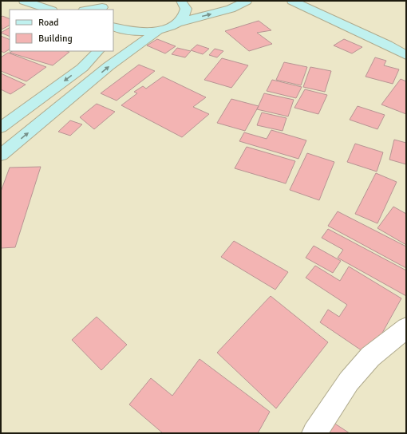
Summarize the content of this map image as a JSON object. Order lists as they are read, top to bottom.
{
  "legend": ["Road", "Building"]
}
